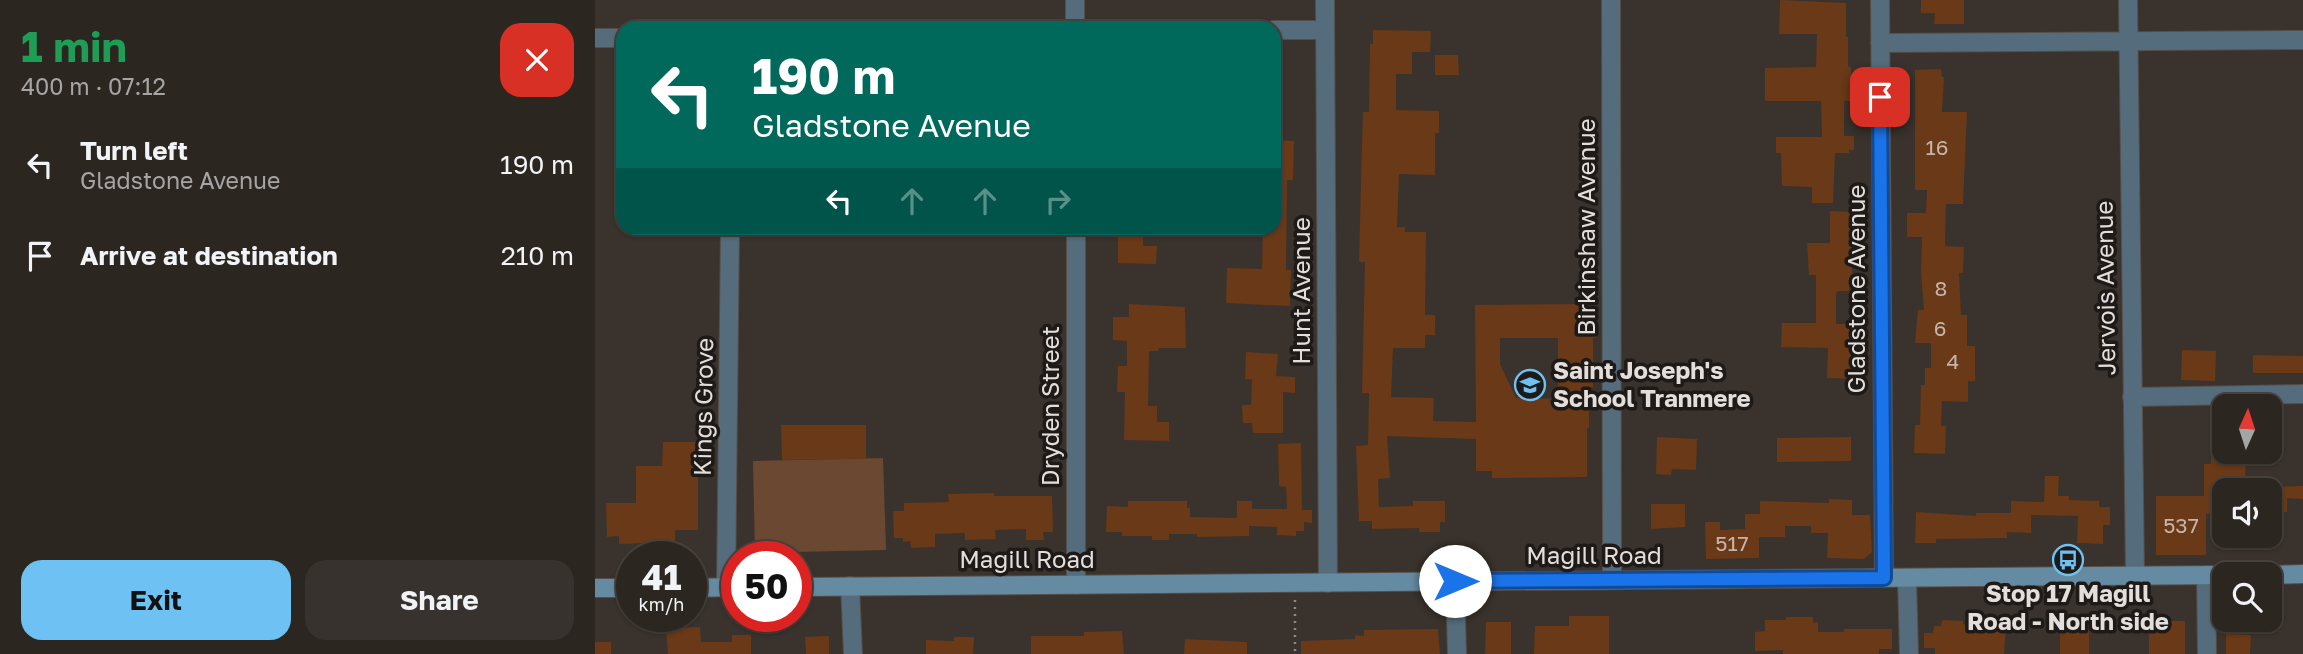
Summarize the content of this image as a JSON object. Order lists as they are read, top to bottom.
{
  "streets": {
    "main road": ["Magill Road"],
    "street": [
      "Birkinshaw Avenue",
      "Jervois Avenue",
      "Gladstone Avenue",
      "Hunt Avenue",
      "Dryden Street",
      "Kings Grove"
    ]
  },
  "crossings": [
    ["Birkinshaw Avenue", "Magill Road"],
    ["Jervois Avenue", "Magill Road"],
    ["Gladstone Avenue", "Magill Road"],
    ["Hunt Avenue", "Magill Road"],
    ["Dryden Street", "Magill Road"]
  ],
  "places": {
    "school or university": ["Saint Joseph's School Tranmere"],
    "bus stop": ["Stop 17 Magill Road - North side"]
  },
  "house_numbers": [
    "16",
    "8",
    "6",
    "4",
    "537",
    "517"
  ],
  "north": "top",
  "page": {
    "heading": ["1 min", "400 m · 07:12"],
    "turn": ["190 m", "Gladstone Avenue"],
    "list": [
      {
        "name": "Turn left",
        "note": "Gladstone Avenue",
        "value": "190 m"
      },
      {
        "name": "Arrive at destination",
        "value": "210 m"
      }
    ],
    "speed": "41 km/h",
    "limit": "50",
    "buttons": ["Exit", "Share"]
  }
}
